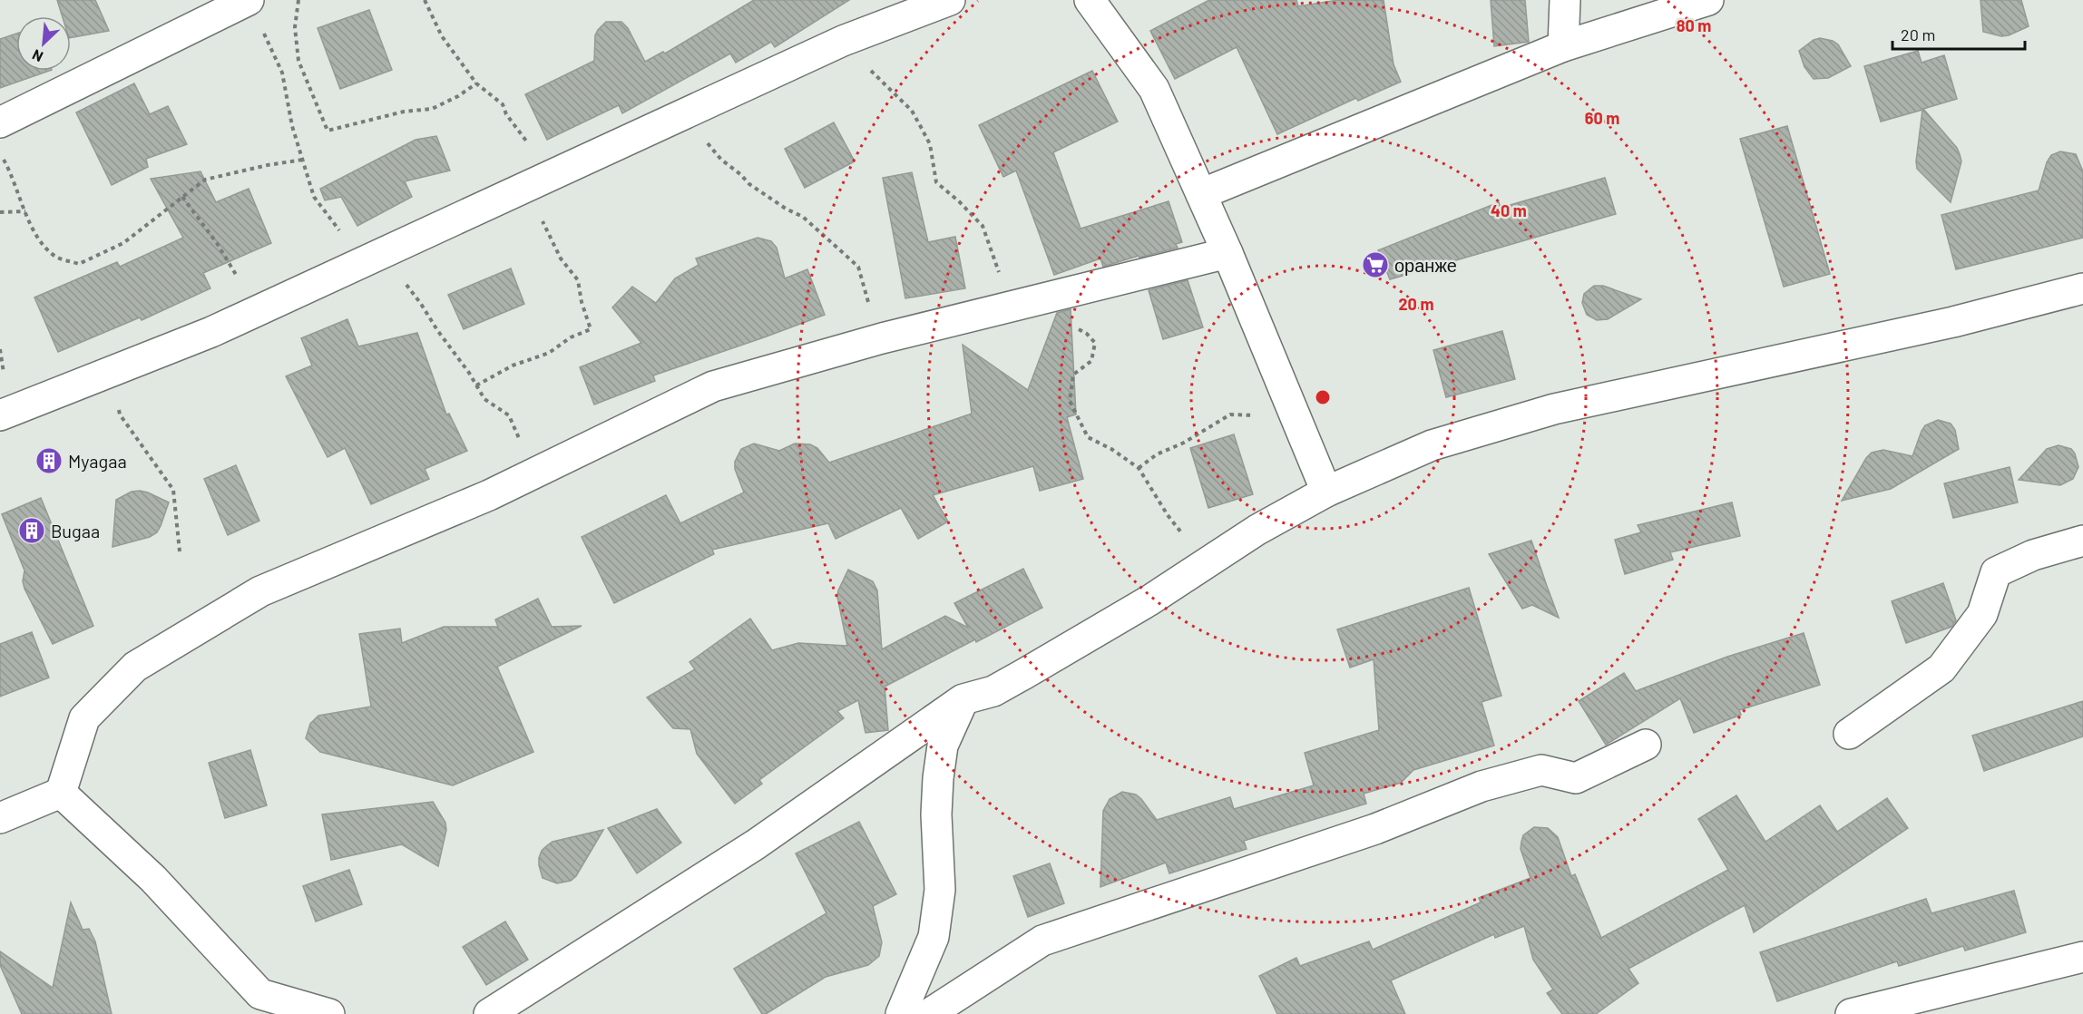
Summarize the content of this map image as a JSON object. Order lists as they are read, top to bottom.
{
  "places": {
    "supermarket": ["оранже"],
    "building": ["Myagaa", "Bugaa"]
  },
  "scale_bar": "20 m",
  "north": "bottom left",
  "rings": [
    "80 m",
    "60 m",
    "40 m",
    "20 m"
  ]
}
